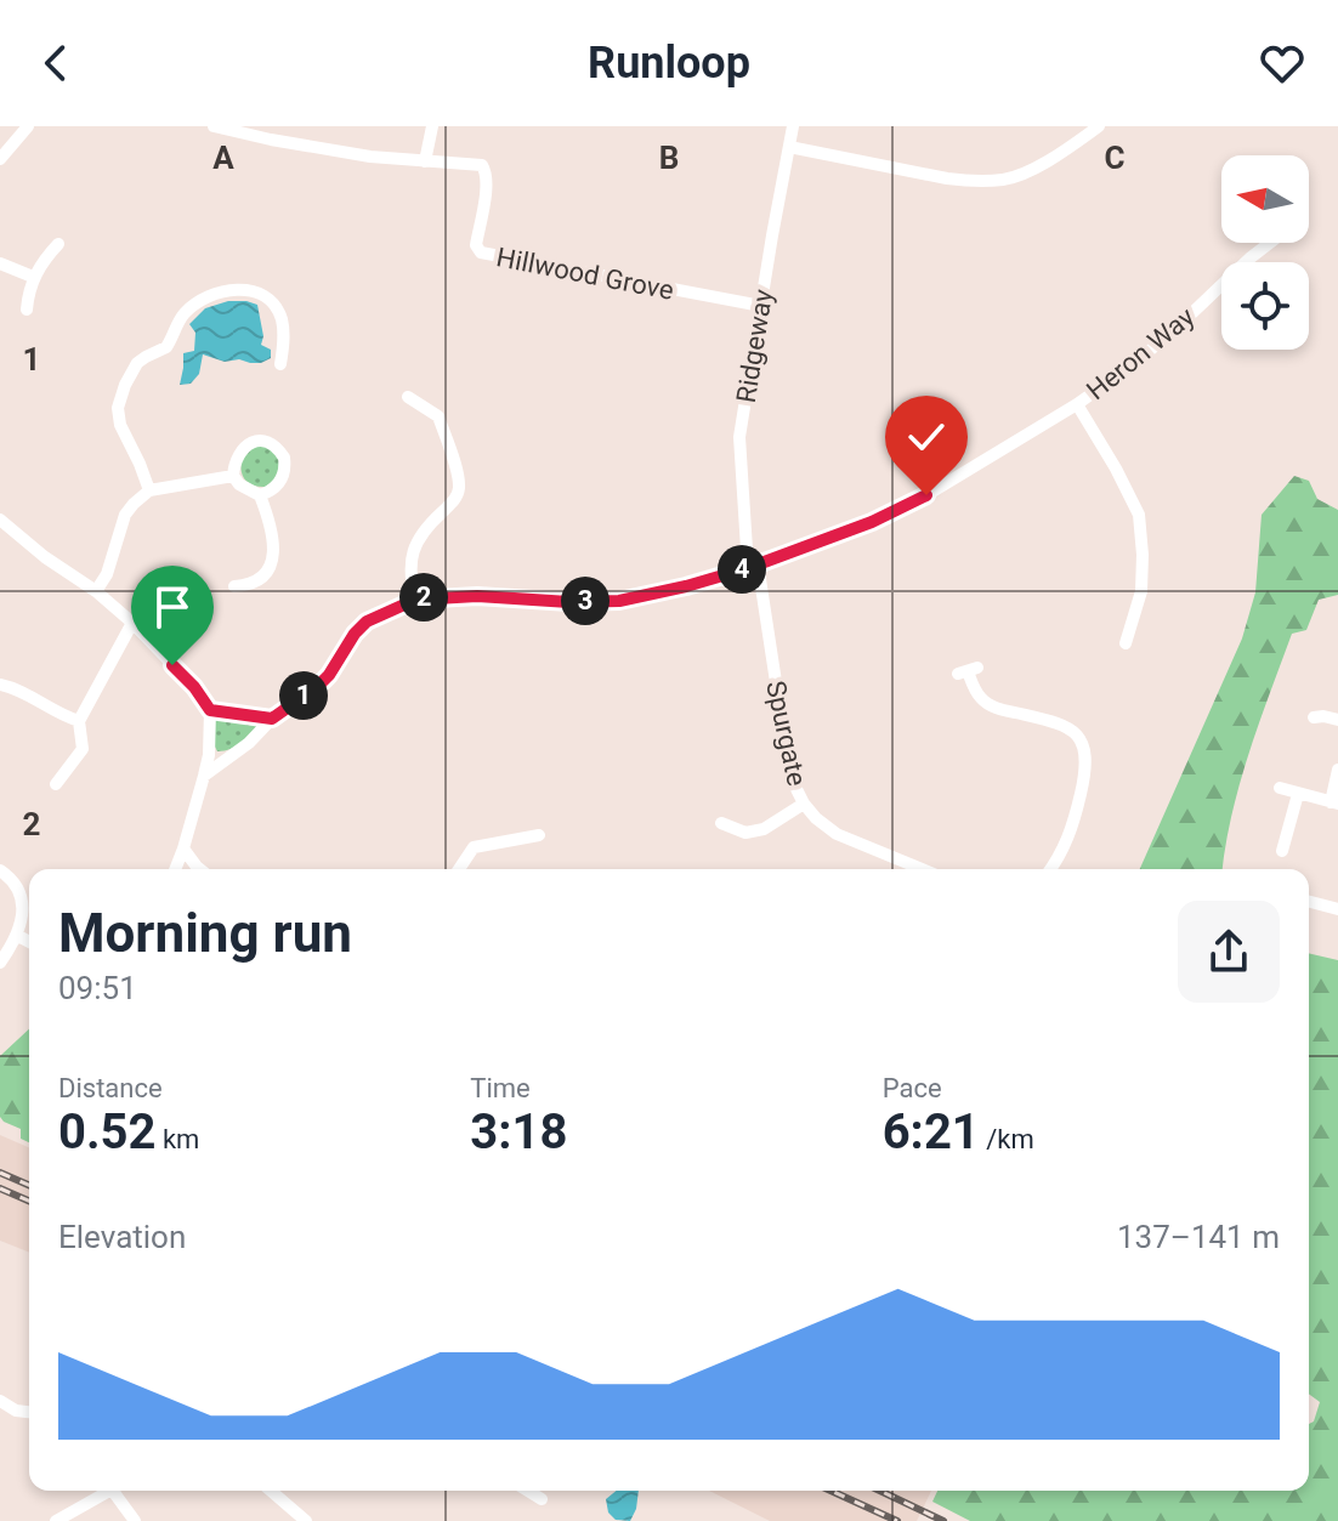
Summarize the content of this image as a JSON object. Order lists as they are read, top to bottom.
{
  "streets": {
    "street": [
      "Hillwood Grove",
      "Ridgeway",
      "Heron Way",
      "Spurgate"
    ]
  },
  "crossings": [
    ["Hillwood Grove", "Ridgeway"],
    ["Ridgeway", "Heron Way"],
    ["Ridgeway", "Spurgate"],
    ["Heron Way", "Spurgate"]
  ],
  "north": "left",
  "page": {
    "header": "Runloop",
    "pins": [
      "4",
      "2",
      "3",
      "1"
    ],
    "heading": ["Morning run", "09:51"],
    "stats": [
      ["Distance", "0.52 km"],
      ["Time", "3:18"],
      ["Pace", "6:21 /km"]
    ],
    "chart": ["Elevation", "137–141 m"]
  },
  "grid": {
    "columns": ["A", "B", "C"],
    "rows": ["1", "2"]
  }
}
